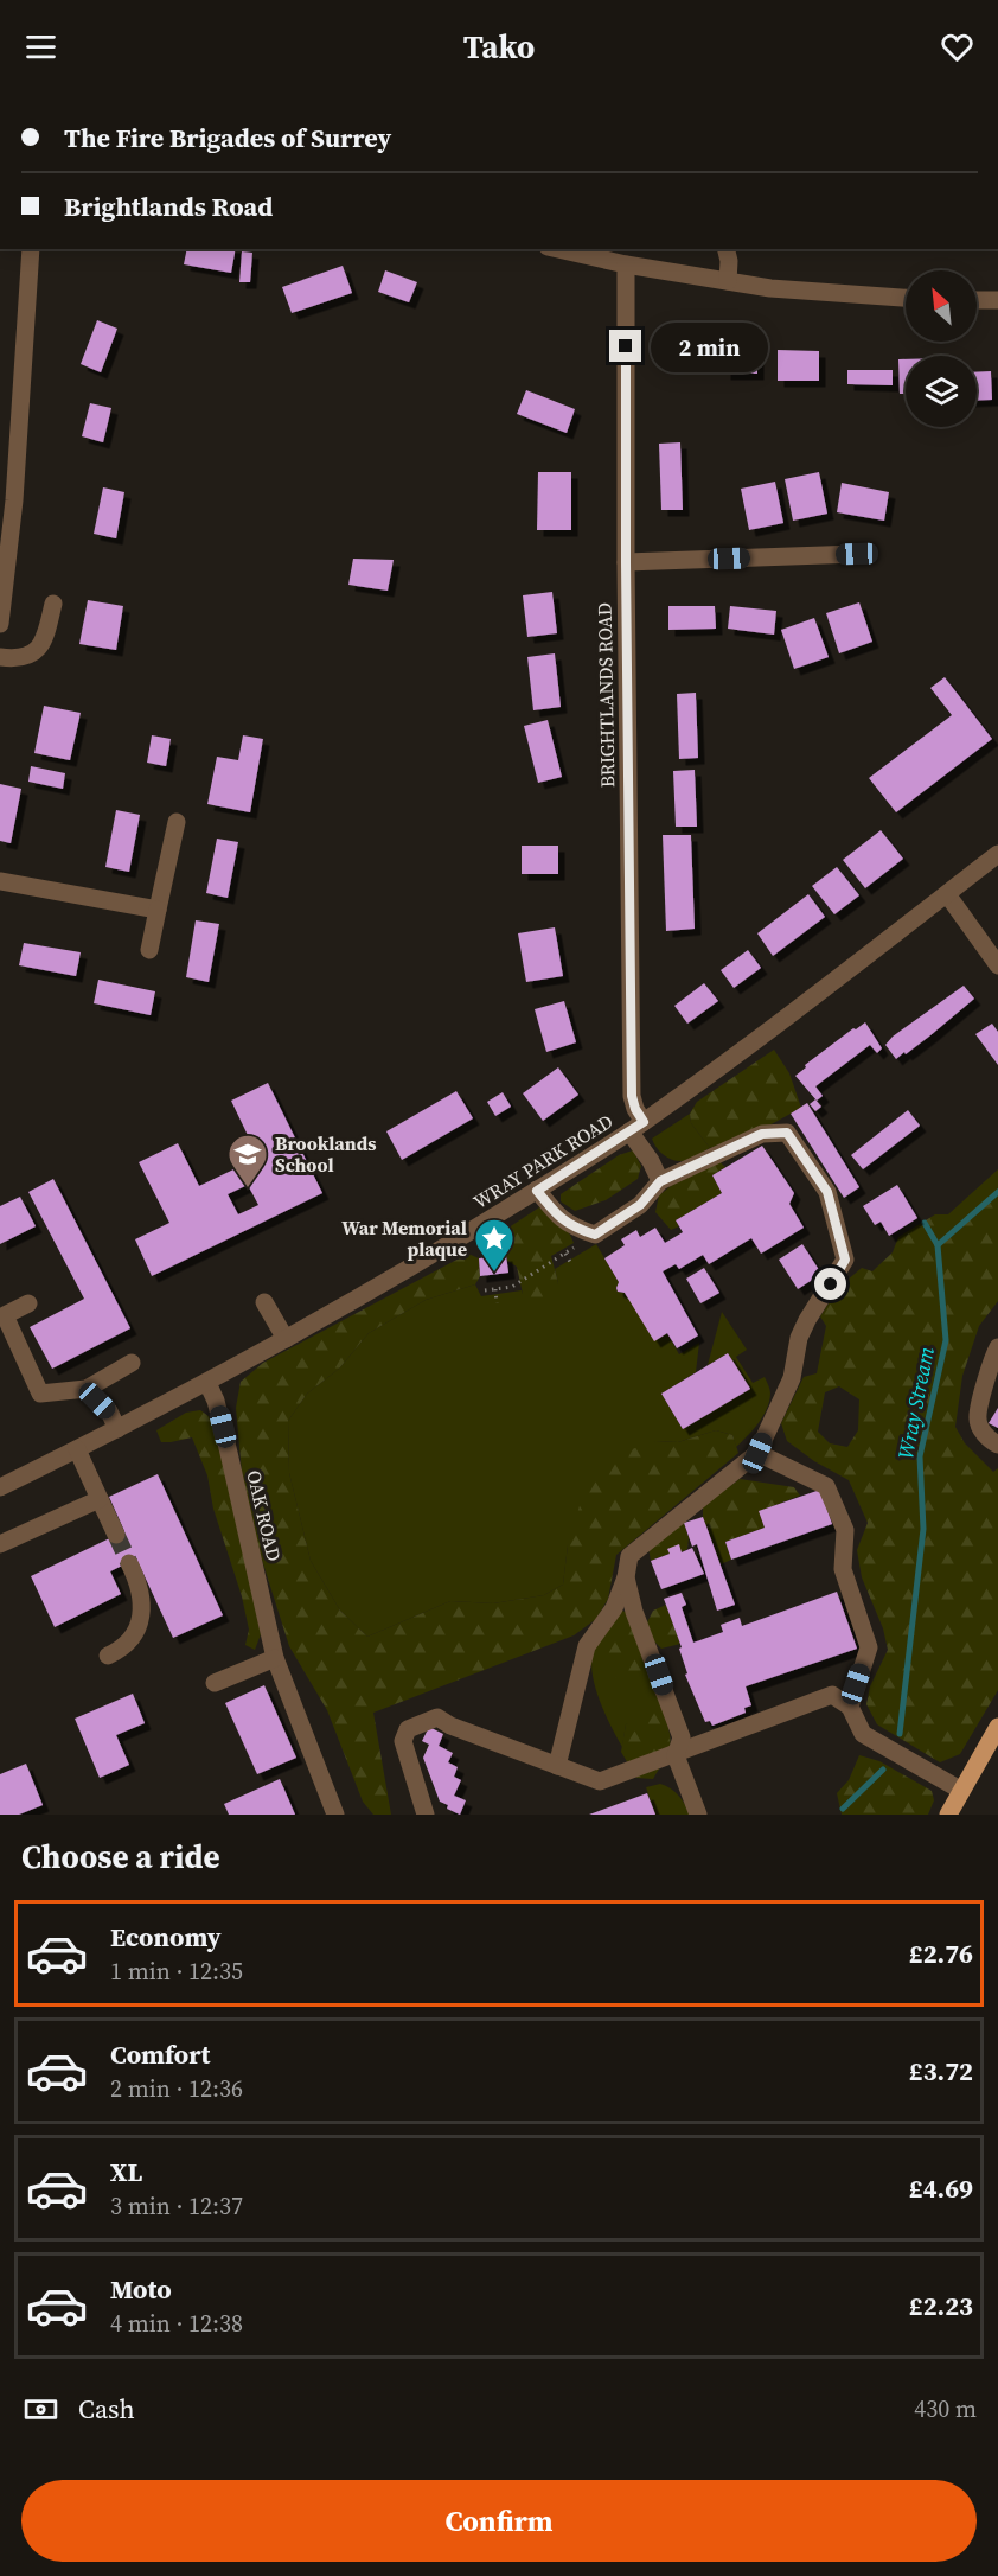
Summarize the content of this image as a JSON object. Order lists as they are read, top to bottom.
{
  "streets": {
    "street": ["BRIGHTLANDS ROAD", "WRAY PARK ROAD", "OAK ROAD"]
  },
  "crossings": [
    ["BRIGHTLANDS ROAD", "WRAY PARK ROAD"],
    ["WRAY PARK ROAD", "OAK ROAD"]
  ],
  "water": ["Wray Stream"],
  "places": {
    "school or university": ["Brooklands School"],
    "place": ["War Memorial plaque"]
  },
  "north": "top left",
  "page": {
    "header": "Tako",
    "banner": ["The Fire Brigades of Surrey", "Brightlands Road"],
    "bubble": "2 min",
    "heading": "Choose a ride",
    "list": [
      {
        "name": "Economy",
        "note": "1 min · 12:35",
        "value": "£2.76"
      },
      {
        "name": "Comfort",
        "note": "2 min · 12:36",
        "value": "£3.72"
      },
      {
        "name": "XL",
        "note": "3 min · 12:37",
        "value": "£4.69"
      },
      {
        "name": "Moto",
        "note": "4 min · 12:38",
        "value": "£2.23"
      }
    ],
    "pay": ["Cash", "430 m"],
    "buttons": "Confirm"
  }
}
